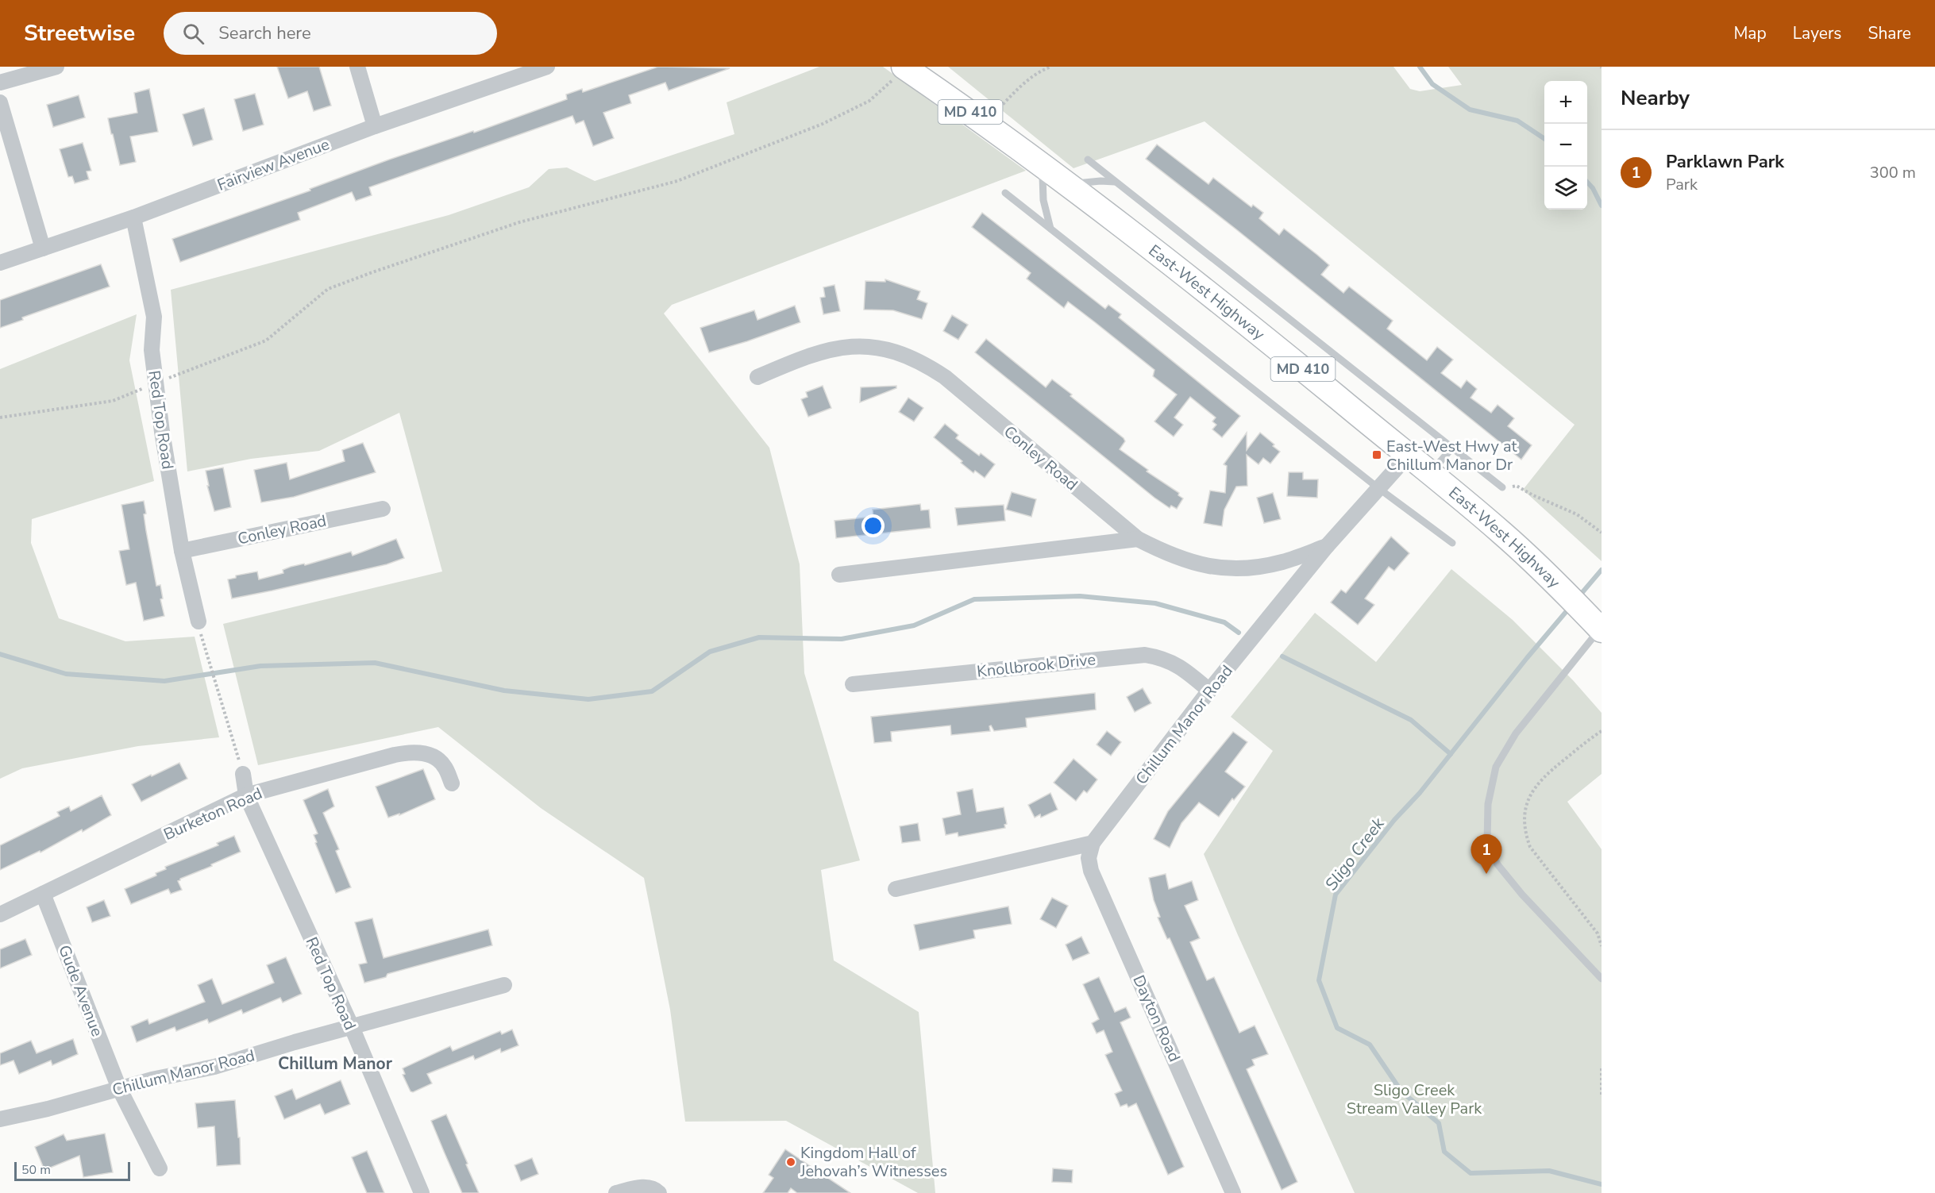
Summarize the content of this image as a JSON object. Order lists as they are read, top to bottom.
{
  "streets": {
    "main road": ["MD 410", "East-West Highway"],
    "street": [
      "Fairview Avenue",
      "Red Top Road",
      "Conley Road",
      "Knollbrook Drive",
      "Chillum Manor Road",
      "Burketon Road",
      "Gude Avenue",
      "Dayton Road"
    ]
  },
  "crossings": [
    ["Fairview Avenue", "Red Top Road"],
    ["East-West Highway", "Chillum Manor Road"],
    ["Red Top Road", "Conley Road"],
    ["Red Top Road", "Chillum Manor Road"],
    ["Red Top Road", "Burketon Road"],
    ["Conley Road", "Chillum Manor Road"],
    ["Knollbrook Drive", "Chillum Manor Road"],
    ["Chillum Manor Road", "Gude Avenue"],
    ["Chillum Manor Road", "Dayton Road"],
    ["Burketon Road", "Gude Avenue"]
  ],
  "districts": ["Chillum Manor"],
  "water": ["Sligo Creek"],
  "parks": ["Sligo Creek Stream Valley Park"],
  "places": {
    "transit": ["East-West Hwy at Chillum Manor Dr"],
    "other": ["Kingdom Hall of Jehovah’s Witnesses"]
  },
  "scale_bar": "50 m",
  "page": {
    "header": "Streetwise",
    "search": "Search here",
    "nav": ["Map", "Layers", "Share"],
    "heading": "Nearby",
    "map_buttons": ["+", "−"],
    "list": [
      {
        "mark": "1",
        "name": "Parklawn Park",
        "note": "Park",
        "value": "300 m"
      }
    ],
    "pins": "1",
    "scale": "50 m"
  }
}
